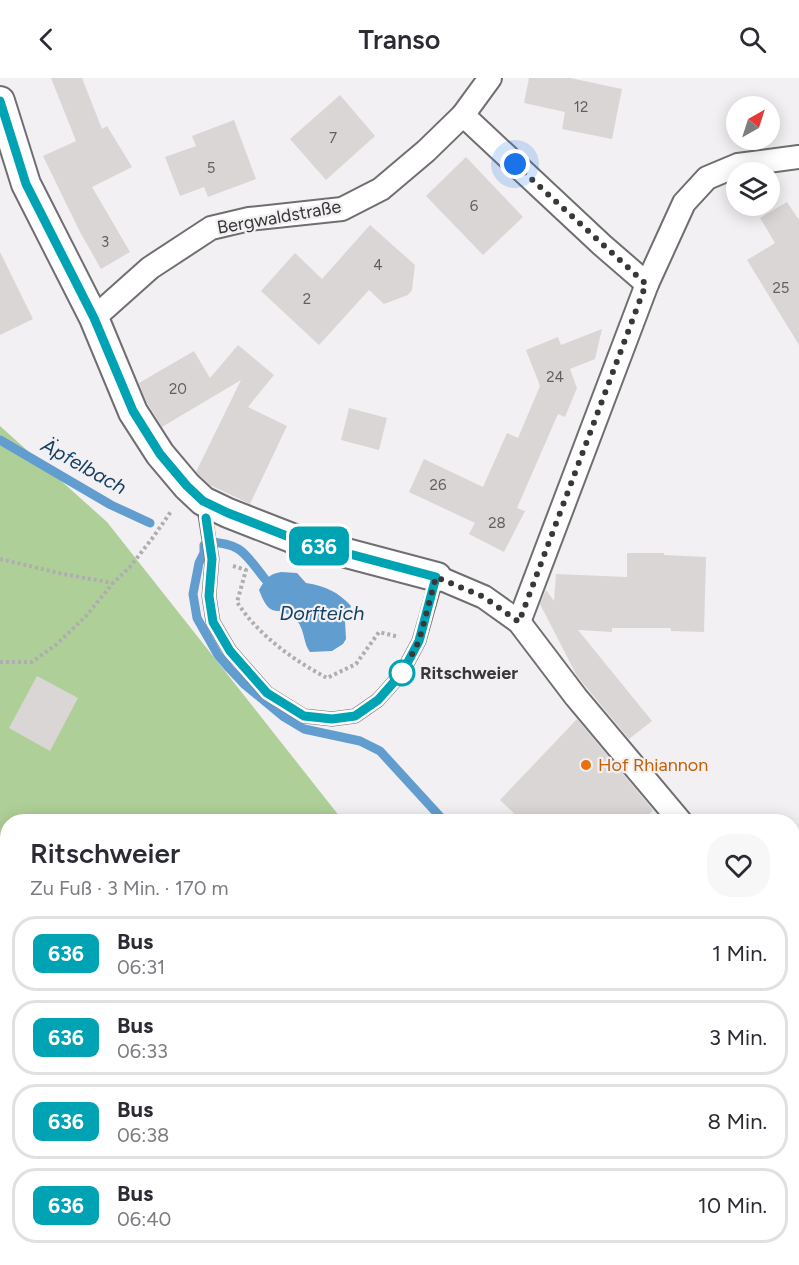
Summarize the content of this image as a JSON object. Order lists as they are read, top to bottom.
{
  "streets": {
    "street": ["Bergwaldstraße"]
  },
  "water": ["Äpfelbach", "Dorfteich"],
  "places": ["Ritschweier", "Hof Rhiannon"],
  "lines": ["bus line 636"],
  "house_numbers": [
    "12",
    "7",
    "5",
    "6",
    "3",
    "4",
    "25",
    "2",
    "24",
    "20",
    "26",
    "28"
  ],
  "north": "top right",
  "page": {
    "header": "Transo",
    "on_map": "636",
    "heading": ["Ritschweier", "Zu Fuß · 3 Min. · 170 m"],
    "list": [
      {
        "mark": "636",
        "name": "Bus",
        "note": "06:31",
        "value": "1 Min."
      },
      {
        "mark": "636",
        "name": "Bus",
        "note": "06:33",
        "value": "3 Min."
      },
      {
        "mark": "636",
        "name": "Bus",
        "note": "06:38",
        "value": "8 Min."
      },
      {
        "mark": "636",
        "name": "Bus",
        "note": "06:40",
        "value": "10 Min."
      }
    ]
  }
}
